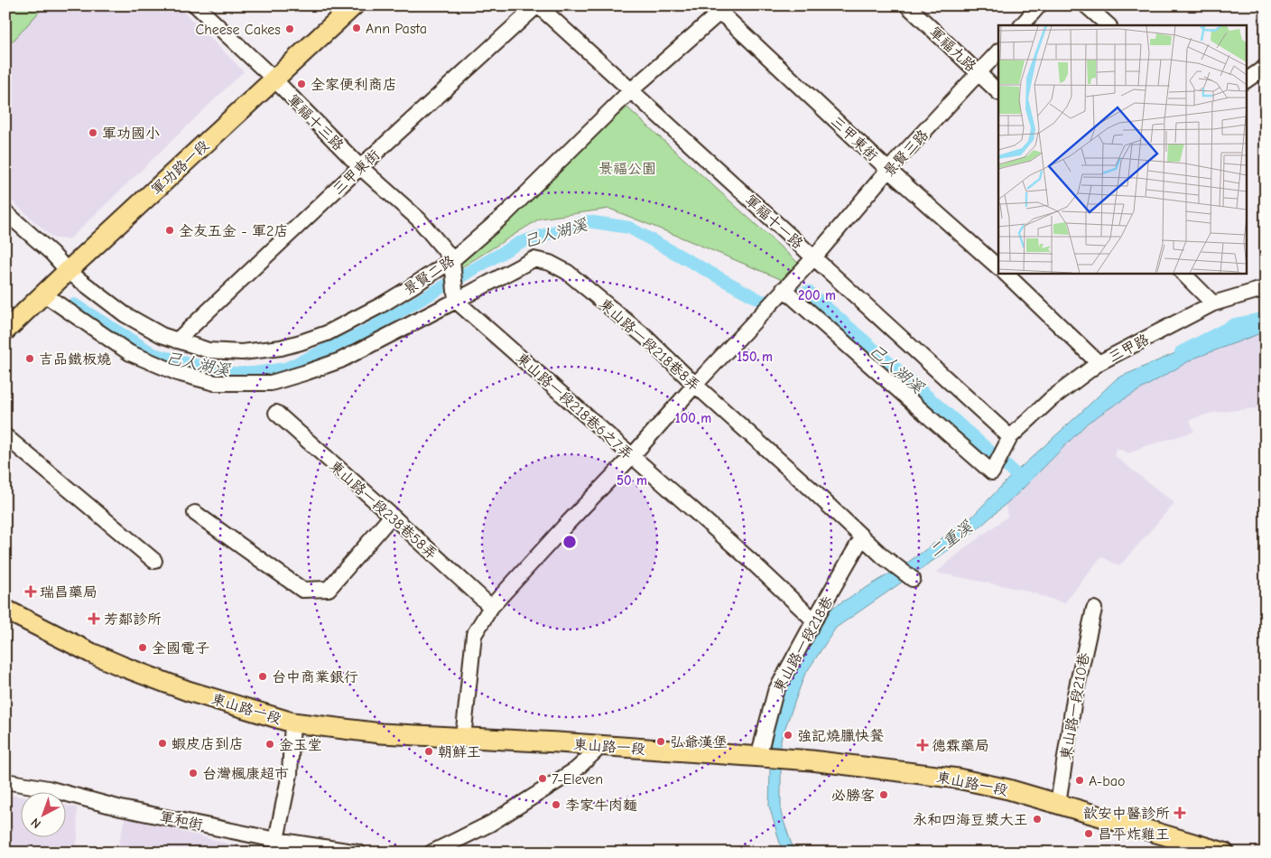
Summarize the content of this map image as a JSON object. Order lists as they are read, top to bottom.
{
  "streets": {
    "main road": ["軍功路一段", "東山路一段"],
    "street": [
      "軍福九路",
      "軍福十三路",
      "三甲東街",
      "景賢三路",
      "軍福十一路",
      "景賢二路",
      "東山路一段218巷8弄",
      "三甲路",
      "東山路一段218巷6之7弄",
      "東山路一段238巷58弄",
      "東山路一段218巷",
      "東山路一段210巷",
      "軍和街"
    ]
  },
  "crossings": [
    ["軍福九路", "景賢三路"],
    ["軍福十三路", "三甲東街"],
    ["軍福十三路", "軍功路一段"],
    ["軍福十三路", "景賢二路"],
    ["三甲東街", "景賢三路"],
    ["三甲東街", "軍福十一路"],
    ["三甲東街", "景賢二路"],
    ["景賢三路", "軍福十一路"],
    ["景賢三路", "東山路一段218巷8弄"],
    ["景賢三路", "三甲路"],
    ["景賢三路", "東山路一段218巷6之7弄"],
    ["景賢三路", "東山路一段238巷58弄"],
    ["景賢三路", "東山路一段"],
    ["軍功路一段", "景賢二路"],
    ["軍功路一段", "東山路一段218巷8弄"],
    ["軍福十一路", "景賢二路"],
    ["軍福十一路", "三甲路"],
    ["東山路一段218巷8弄", "東山路一段218巷6之7弄"],
    ["東山路一段218巷8弄", "東山路一段218巷"],
    ["東山路一段218巷6之7弄", "東山路一段218巷"],
    ["東山路一段218巷", "東山路一段"],
    ["東山路一段210巷", "東山路一段"]
  ],
  "water": ["己人湖溪", "二重溪"],
  "parks": ["景福公園"],
  "places": {
    "other": [
      "Ann Pasta",
      "Cheese Cakes",
      "全家便利商店",
      "軍功國小",
      "全友五金 - 軍2店",
      "吉品鐵板燒",
      "全國電子",
      "台中商業銀行",
      "強記燒臘快餐",
      "弘爺漢堡",
      "蝦皮店到店",
      "金玉堂",
      "朝鮮王",
      "台灣楓康超市",
      "7-Eleven",
      "A-bao",
      "必勝客",
      "李家牛肉麵",
      "永和四海豆漿大王",
      "昌平炸雞王"
    ],
    "health": [
      "瑞昌藥局",
      "芳鄰診所",
      "德霖藥局",
      "歆安中醫診所"
    ]
  },
  "north": "bottom left",
  "rings": [
    "200 m",
    "150 m",
    "100 m",
    "50 m"
  ]
}
